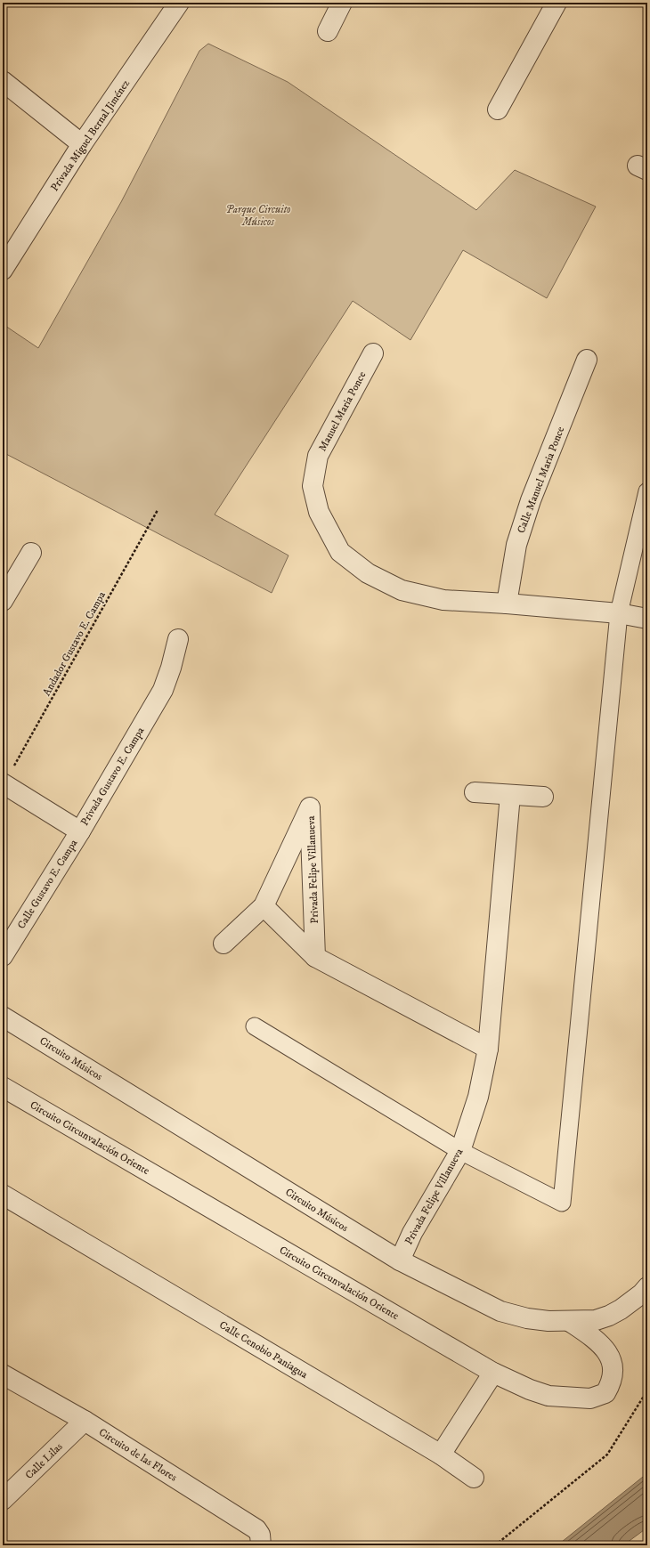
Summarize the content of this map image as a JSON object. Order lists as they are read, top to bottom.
{
  "streets": {
    "street": [
      "Privada Miguel Bernal Jiménez",
      "Manuel Maria Ponce",
      "Calle Manuel Maria Ponce",
      "Privada Gustavo E. Campa",
      "Privada Felipe Villanueva",
      "Calle Gustavo E. Campa",
      "Circuito Músicos",
      "Circuito Circunvalación Oriente",
      "Calle Cenobio Paniagua",
      "Circuito de las Flores",
      "Calle Lilas"
    ],
    "path": ["Andador Gustavo E. Campa"]
  },
  "crossings": [
    ["Manuel Maria Ponce", "Calle Manuel Maria Ponce"],
    ["Andador Gustavo E. Campa", "Privada Gustavo E. Campa"],
    ["Privada Gustavo E. Campa", "Calle Gustavo E. Campa"],
    ["Privada Felipe Villanueva", "Circuito Músicos"],
    ["Circuito Músicos", "Circuito Circunvalación Oriente"],
    ["Circuito de las Flores", "Calle Lilas"]
  ],
  "parks": ["Parque Circuito Músicos"]
}
